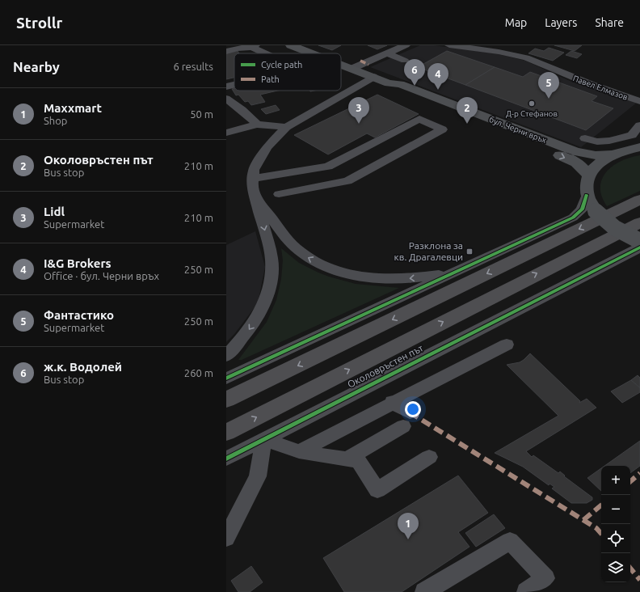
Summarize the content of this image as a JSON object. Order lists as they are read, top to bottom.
{
  "streets": {
    "highway": ["Околовръстен път"],
    "main road": ["бул. Черни връх"],
    "street": ["Павел Елмазов"]
  },
  "places": {
    "other": ["Д-р Стефанов"],
    "transit": ["Разклона за кв. Драгалевци"]
  },
  "legend": ["Cycle path", "Path"],
  "page": {
    "header": "Strollr",
    "nav": ["Map", "Layers", "Share"],
    "heading": ["Nearby", "6 results"],
    "pins": [
      "6",
      "4",
      "5",
      "2",
      "3",
      "1"
    ],
    "list": [
      {
        "mark": "1",
        "name": "Maxxmart",
        "note": "Shop",
        "value": "50 m"
      },
      {
        "mark": "2",
        "name": "Околовръстен път",
        "note": "Bus stop",
        "value": "210 m"
      },
      {
        "mark": "3",
        "name": "Lidl",
        "note": "Supermarket",
        "value": "210 m"
      },
      {
        "mark": "4",
        "name": "I&G Brokers",
        "note": "Office · бул. Черни връх",
        "value": "250 m"
      },
      {
        "mark": "5",
        "name": "Фантастико",
        "note": "Supermarket",
        "value": "250 m"
      },
      {
        "mark": "6",
        "name": "ж.к. Водолей",
        "note": "Bus stop",
        "value": "260 m"
      }
    ],
    "map_buttons": ["+", "−"]
  }
}
